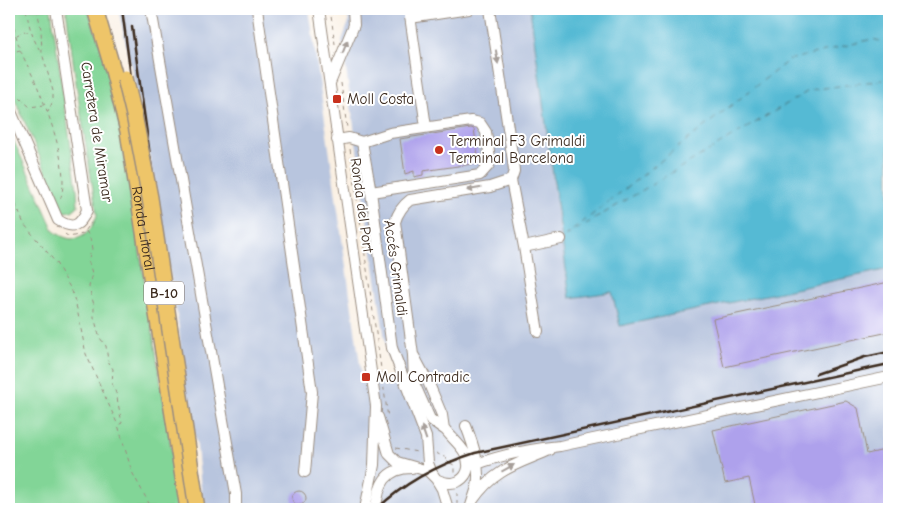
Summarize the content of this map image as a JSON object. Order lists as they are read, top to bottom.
{
  "streets": {
    "highway": ["Ronda Litoral", "B-10"],
    "street": ["Carretera de Miramar", "Ronda del Port", "Accés Grimaldi"]
  },
  "places": {
    "transit": ["Moll Costa", "Moll Contradic"],
    "other": ["Terminal F3 Grimaldi Terminal Barcelona"]
  }
}
